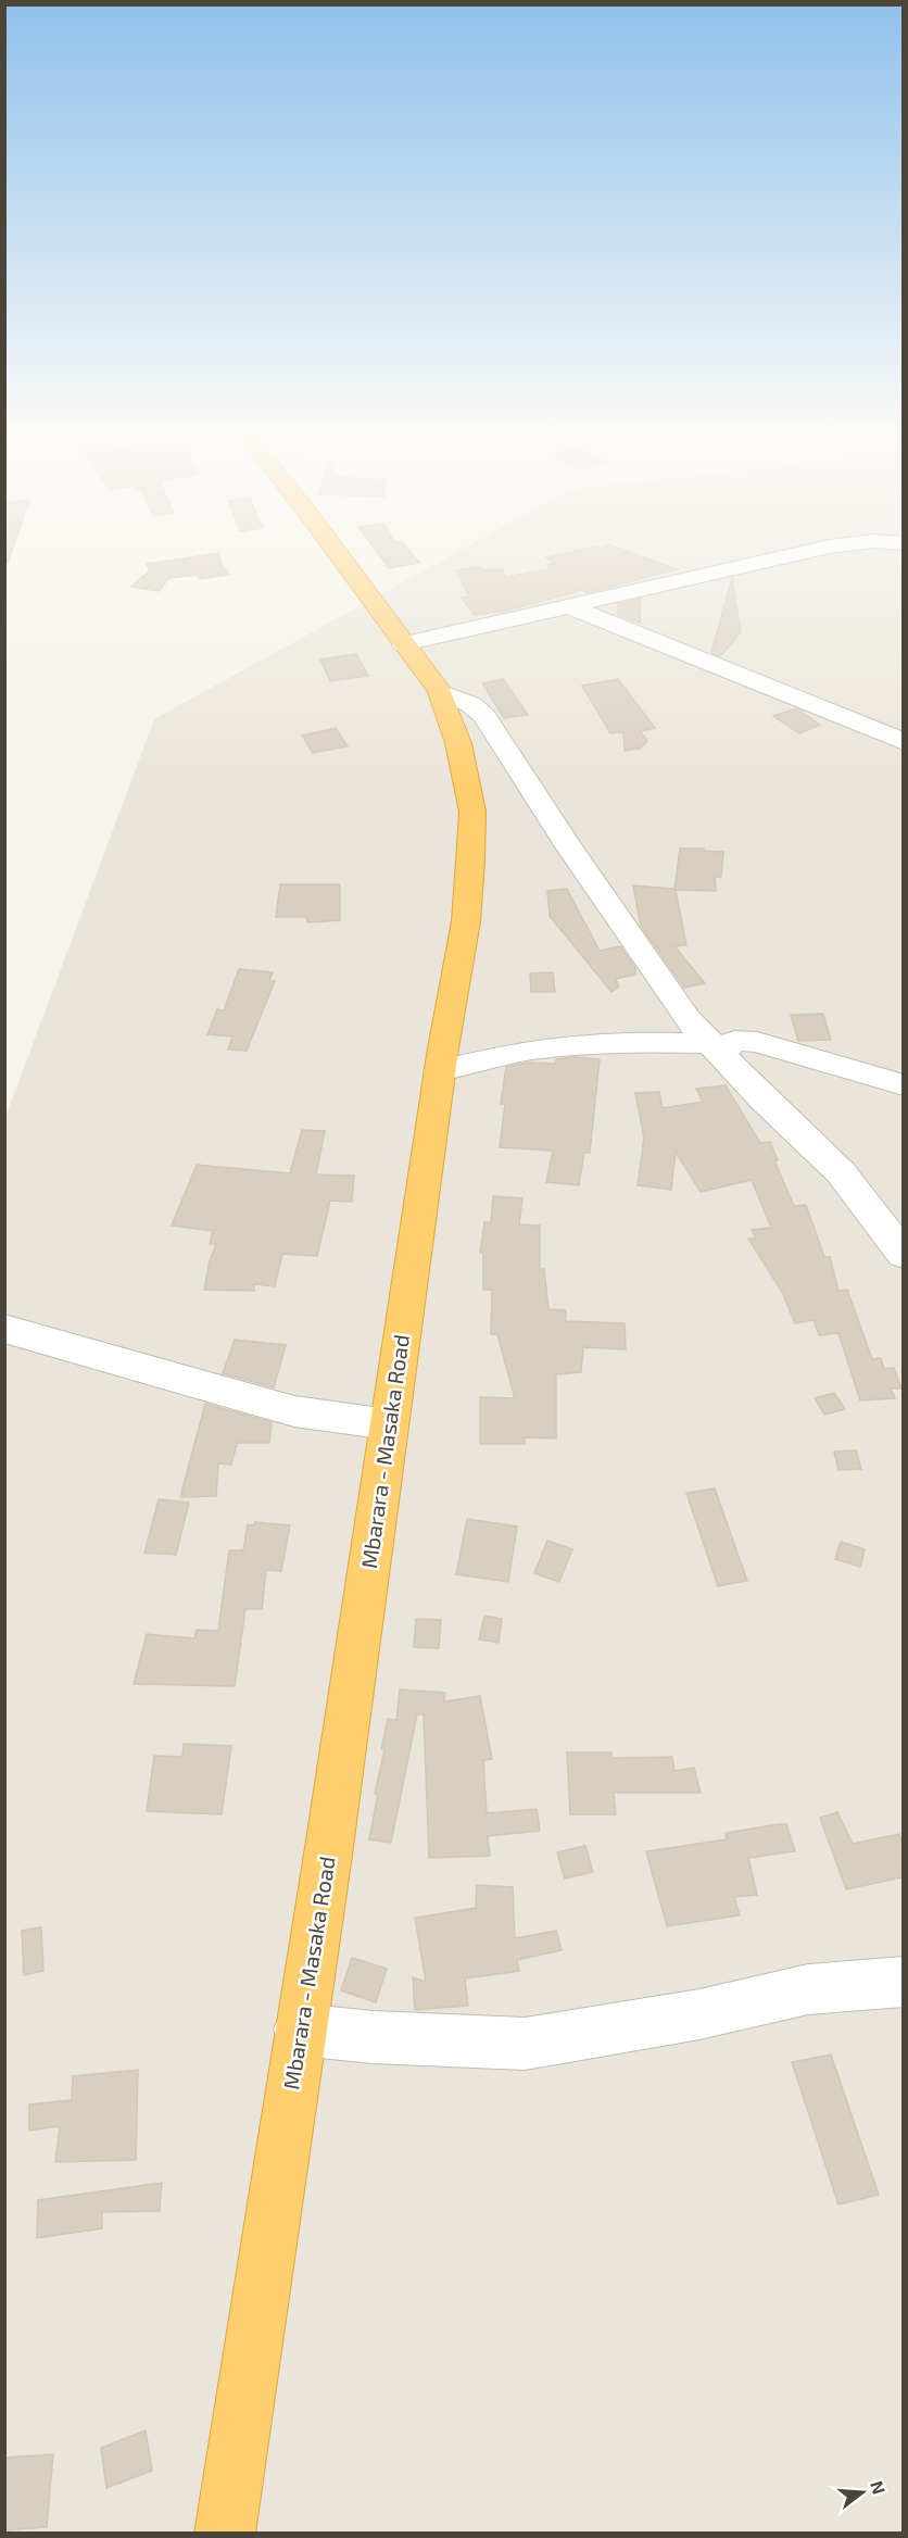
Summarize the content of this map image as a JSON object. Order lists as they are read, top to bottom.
{
  "streets": {
    "highway": ["Mbarara - Masaka Road"]
  },
  "north": "right"
}
